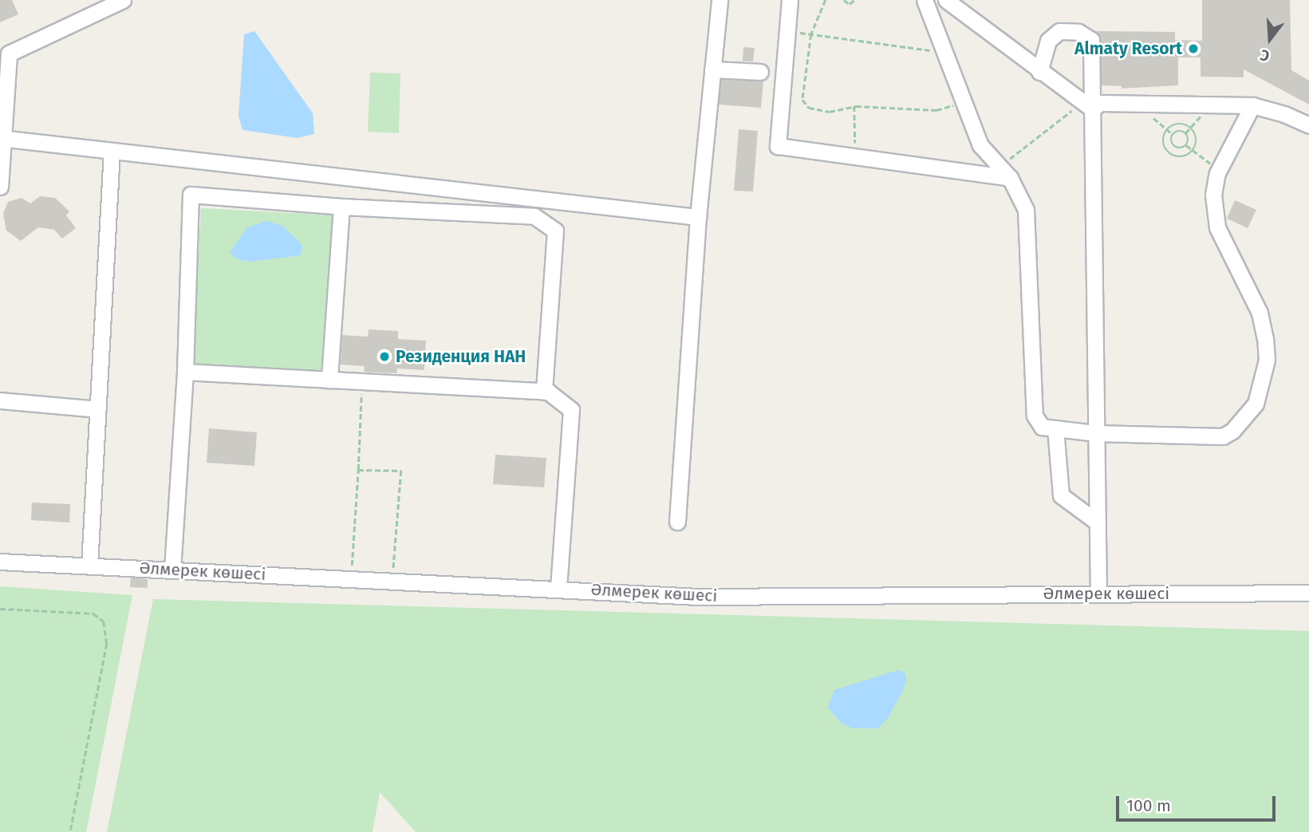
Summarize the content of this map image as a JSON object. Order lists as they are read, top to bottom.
{
  "streets": {
    "street": ["Әлмерек көшесі"]
  },
  "places": ["Almaty Resort", "Резиденция НАН"],
  "scale_bar": "100 m",
  "north": "bottom"
}
